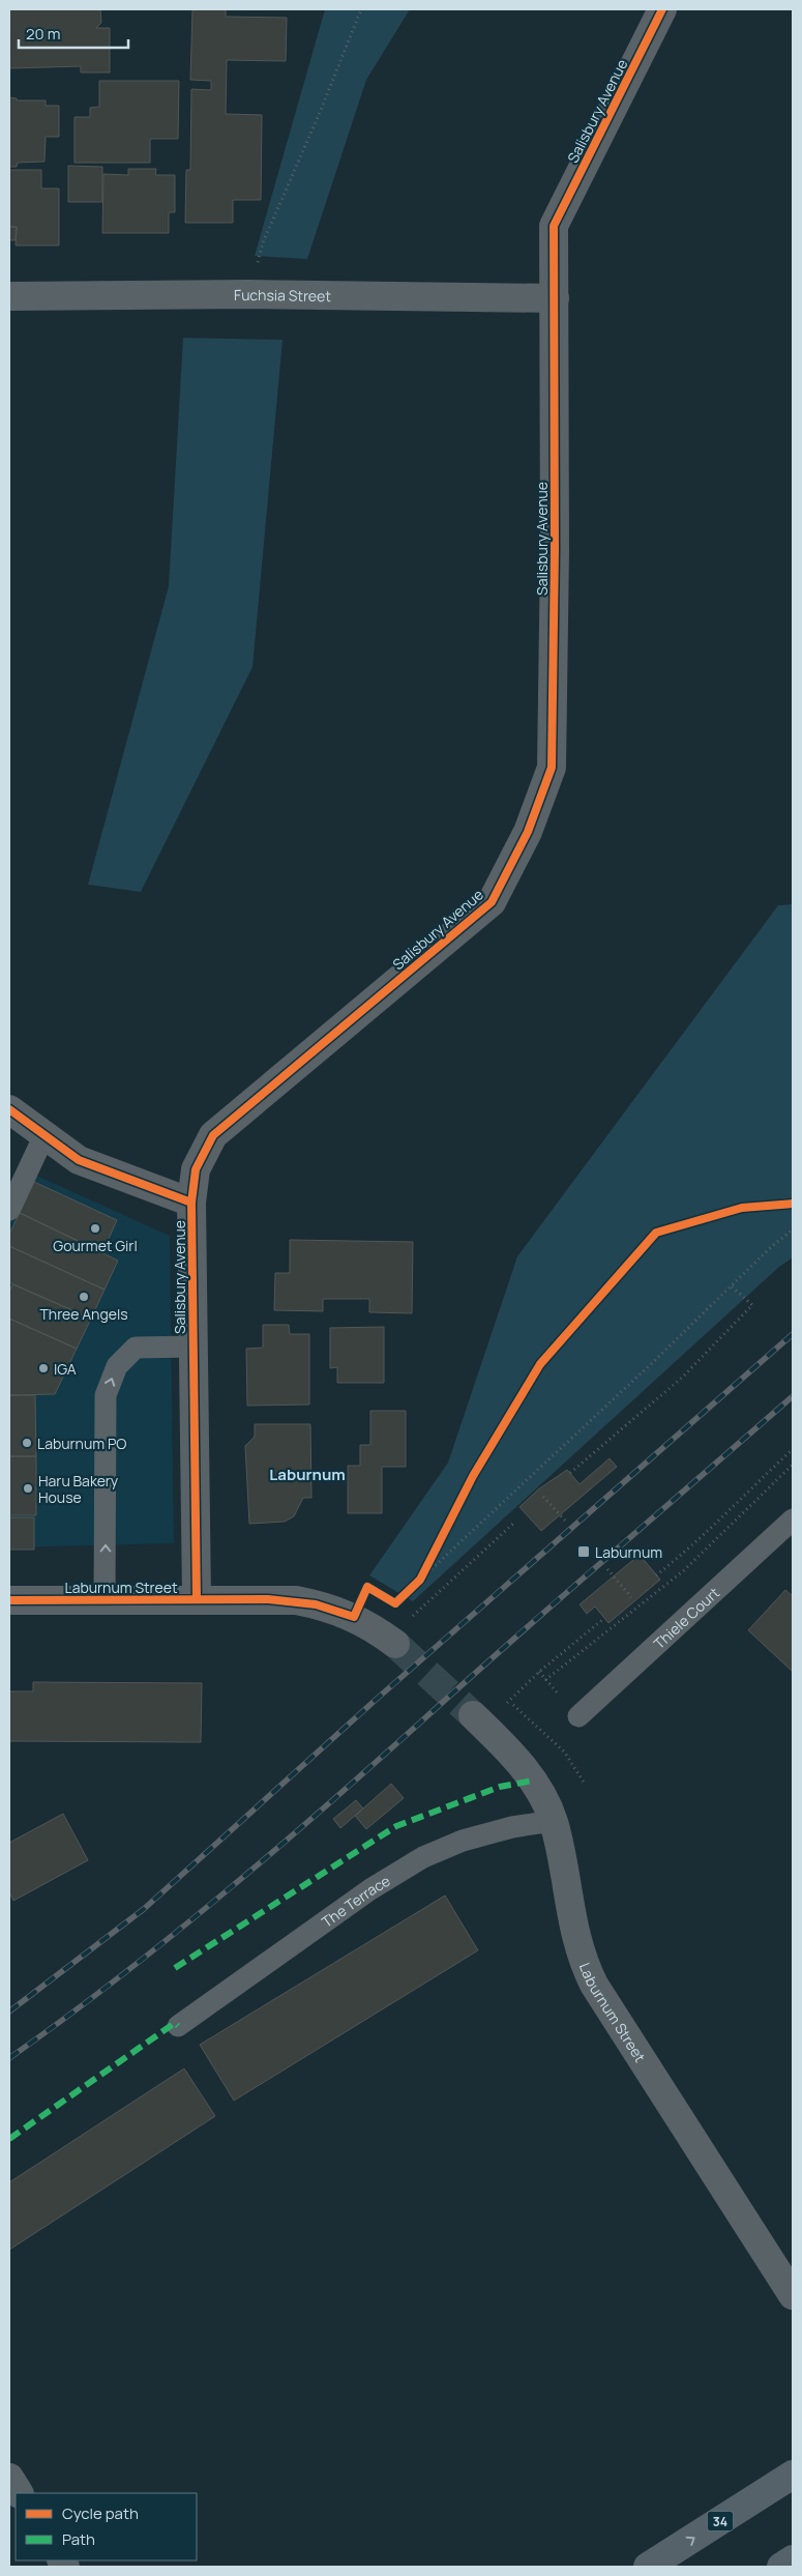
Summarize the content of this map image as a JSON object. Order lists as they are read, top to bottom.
{
  "streets": {
    "main road": ["34"],
    "street": ["Salisbury Avenue", "Fuchsia Street", "Laburnum Street"],
    "lane": ["Thiele Court", "The Terrace"]
  },
  "crossings": [
    ["Salisbury Avenue", "Fuchsia Street"],
    ["Salisbury Avenue", "Laburnum Street"],
    ["Laburnum Street", "The Terrace"]
  ],
  "districts": ["Laburnum"],
  "places": {
    "other": [
      "Gourmet Girl",
      "Three Angels",
      "IGA",
      "Laburnum PO",
      "Haru Bakery House"
    ],
    "transit": ["Laburnum"]
  },
  "legend": ["Cycle path", "Path"],
  "scale_bar": "20 m"
}
